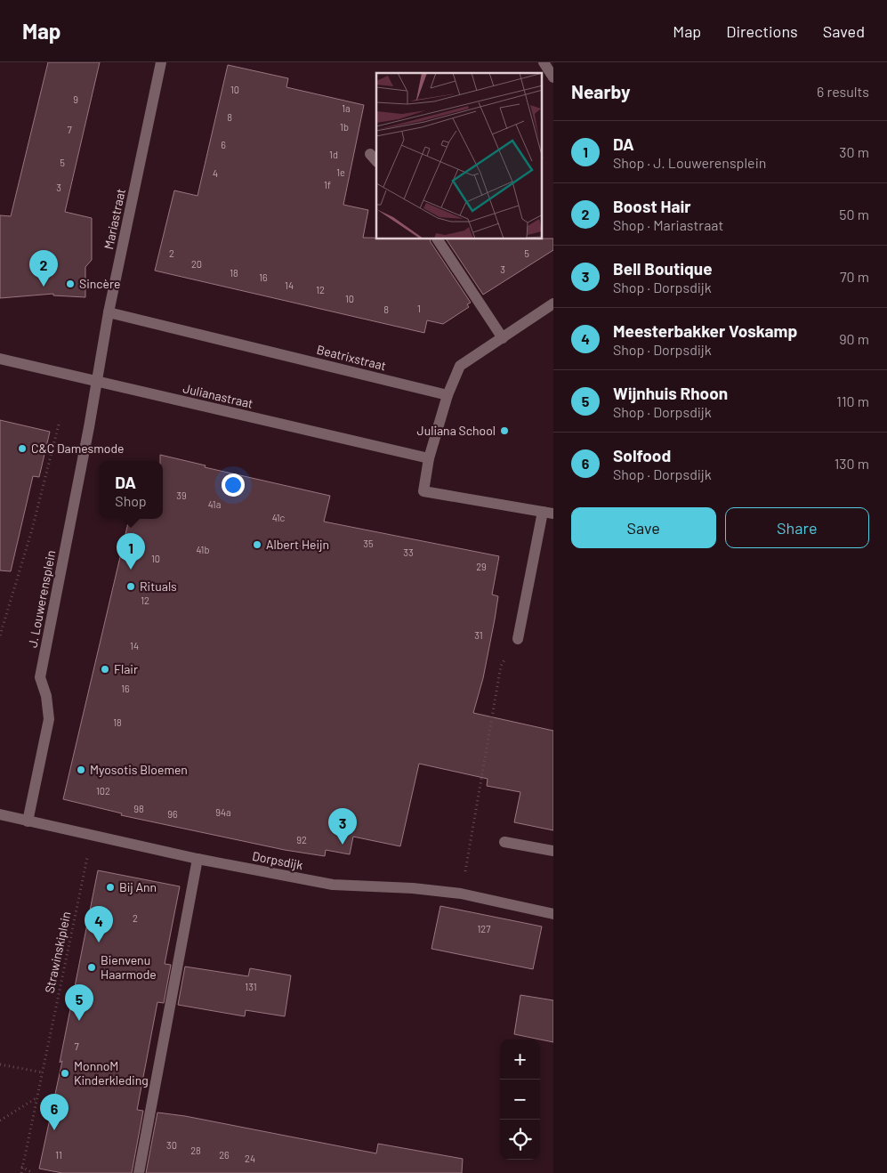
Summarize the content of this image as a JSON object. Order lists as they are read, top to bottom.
{
  "streets": {
    "street": [
      "Mariastraat",
      "Beatrixstraat",
      "Julianastraat",
      "J. Louwerensplein",
      "Dorpsdijk"
    ],
    "path": ["Strawinskiplein"]
  },
  "crossings": [
    ["Mariastraat", "Beatrixstraat"],
    ["Mariastraat", "Julianastraat"],
    ["Mariastraat", "J. Louwerensplein"],
    ["Julianastraat", "J. Louwerensplein"],
    ["J. Louwerensplein", "Dorpsdijk"],
    ["Dorpsdijk", "Strawinskiplein"]
  ],
  "places": [
    "Sincère",
    "Juliana School",
    "C&C Damesmode",
    "Albert Heijn",
    "Rituals",
    "Flair",
    "Myosotis Bloemen",
    "Bij Ann",
    "Bienvenu Haarmode",
    "MonnoM Kinderkleding"
  ],
  "house_numbers": [
    "10",
    "9",
    "1a",
    "8",
    "1b",
    "7",
    "6",
    "1d",
    "5",
    "1e",
    "4",
    "1f",
    "3",
    "2",
    "5",
    "20",
    "3",
    "18",
    "16",
    "14",
    "12",
    "10",
    "1",
    "8",
    "39",
    "41a",
    "41c",
    "35",
    "41b",
    "33",
    "10",
    "29",
    "12",
    "31",
    "14",
    "16",
    "18",
    "102",
    "98",
    "94a",
    "96",
    "92",
    "2",
    "127",
    "131",
    "7",
    "30",
    "28",
    "11",
    "26",
    "24"
  ],
  "page": {
    "header": "Map",
    "nav": ["Map", "Directions", "Saved"],
    "heading": ["Nearby", "6 results"],
    "list": [
      {
        "mark": "1",
        "name": "DA",
        "note": "Shop · J. Louwerensplein",
        "value": "30 m"
      },
      {
        "mark": "2",
        "name": "Boost Hair",
        "note": "Shop · Mariastraat",
        "value": "50 m"
      },
      {
        "mark": "3",
        "name": "Bell Boutique",
        "note": "Shop · Dorpsdijk",
        "value": "70 m"
      },
      {
        "mark": "4",
        "name": "Meesterbakker Voskamp",
        "note": "Shop · Dorpsdijk",
        "value": "90 m"
      },
      {
        "mark": "5",
        "name": "Wijnhuis Rhoon",
        "note": "Shop · Dorpsdijk",
        "value": "110 m"
      },
      {
        "mark": "6",
        "name": "Solfood",
        "note": "Shop · Dorpsdijk",
        "value": "130 m"
      }
    ],
    "pins": [
      "2",
      "1",
      "3",
      "4",
      "5",
      "6"
    ],
    "popup": ["DA", "Shop"],
    "buttons": ["Save", "Share"],
    "map_buttons": ["+", "−"]
  }
}
